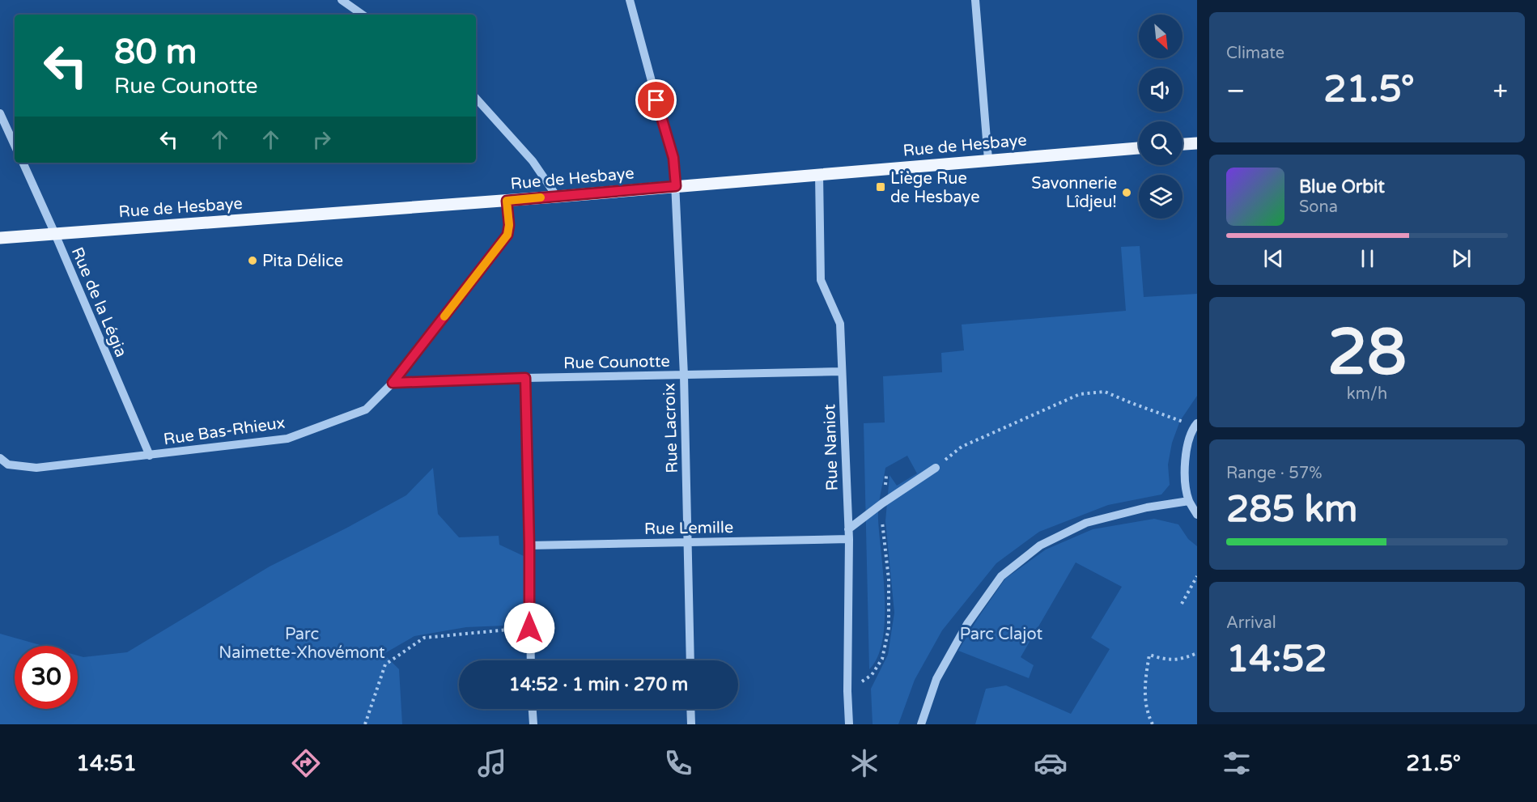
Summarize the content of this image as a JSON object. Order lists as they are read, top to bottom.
{
  "streets": {
    "main road": ["Rue de Hesbaye"],
    "street": [
      "Rue de la Légia",
      "Rue Counotte",
      "Rue Lacroix",
      "Rue Bas-Rhieux",
      "Rue Naniot",
      "Rue Lemille"
    ]
  },
  "crossings": [
    ["Rue de Hesbaye", "Rue de la Légia"],
    ["Rue de Hesbaye", "Rue Lacroix"],
    ["Rue de Hesbaye", "Rue Bas-Rhieux"],
    ["Rue de Hesbaye", "Rue Naniot"],
    ["Rue de la Légia", "Rue Bas-Rhieux"],
    ["Rue Counotte", "Rue Lacroix"],
    ["Rue Counotte", "Rue Bas-Rhieux"],
    ["Rue Counotte", "Rue Naniot"],
    ["Rue Lacroix", "Rue Lemille"],
    ["Rue Naniot", "Rue Lemille"]
  ],
  "parks": ["Parc Naimette-Xhovémont", "Parc Clajot"],
  "places": {
    "transit": ["Liège Rue de Hesbaye"],
    "other": ["Savonnerie Lîdjeu!", "Pita Délice"]
  },
  "north": "bottom right",
  "page": {
    "tile": [
      "Climate",
      ["28", "km/h"],
      ["Range · 57%", "285 km"],
      ["Arrival", "14:52"]
    ],
    "turn": ["80 m", "Rue Counotte"],
    "heat": ["−", "21.5°", "+"],
    "song": ["Blue Orbit", "Sona"],
    "limit": "30",
    "trip": "14:52 · 1 min · 270 m",
    "tabs": ["14:51", "21.5°"]
  }
}
